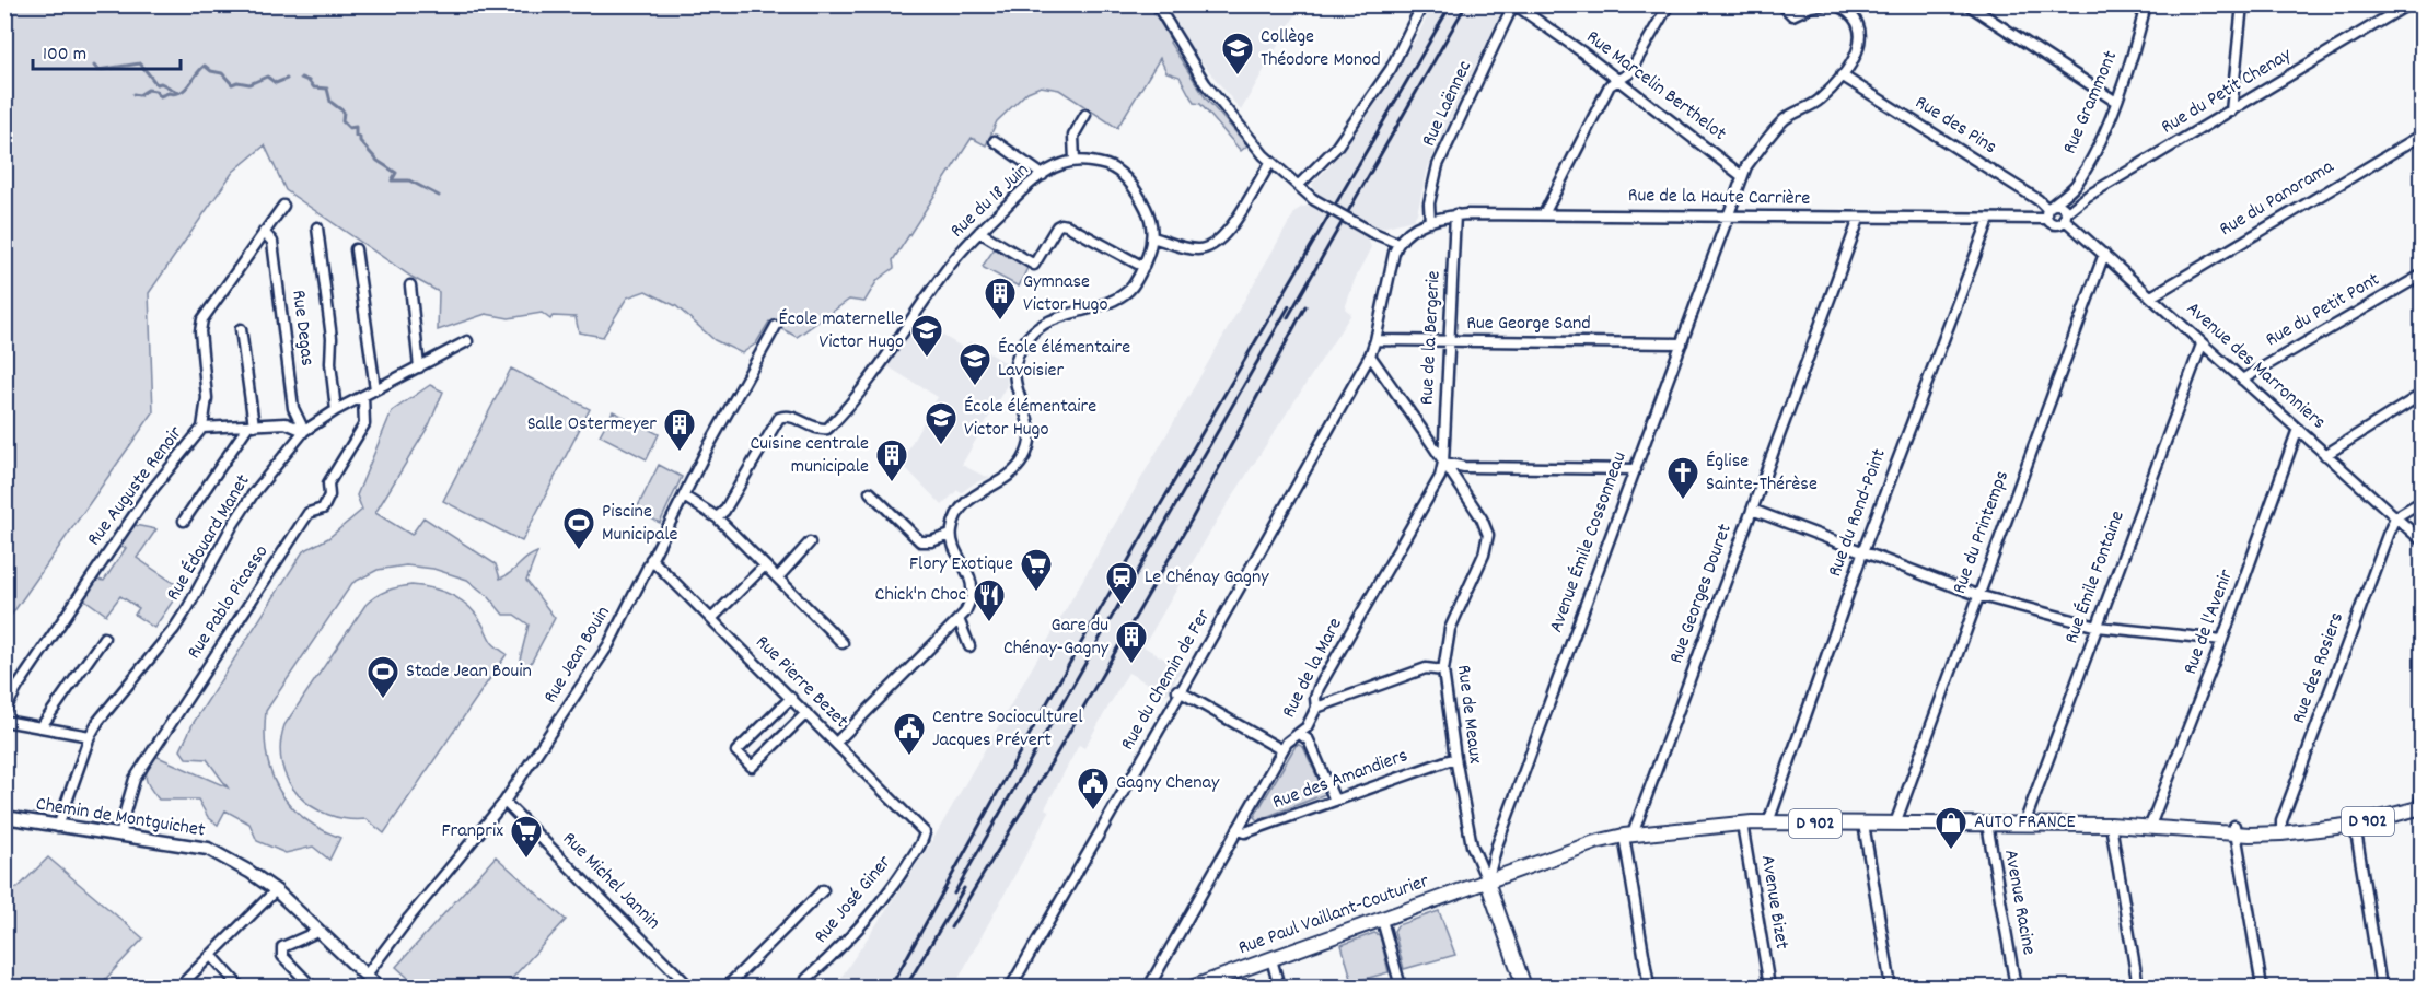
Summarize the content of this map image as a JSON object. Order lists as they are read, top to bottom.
{
  "streets": {
    "main road": ["D 902", "Rue Paul Vaillant-Couturier"],
    "street": [
      "Rue Marcelin Berthelot",
      "Rue du Petit Chenay",
      "Rue Grammont",
      "Rue Laënnec",
      "Rue des Pins",
      "Rue de la Haute Carrière",
      "Rue du Panorama",
      "Rue du 18 Juin",
      "Rue du Petit Pont",
      "Rue George Sand",
      "Rue Degas",
      "Rue de la Bergerie",
      "Avenue des Marronniers",
      "Rue Auguste Renoir",
      "Rue du Rond-Point",
      "Rue du Printemps",
      "Rue Édouard Manet",
      "Avenue Émile Cossonneau",
      "Rue Émile Fontaine",
      "Rue Georges Douret",
      "Rue Pablo Picasso",
      "Rue de l'Avenir",
      "Rue Jean Bouin",
      "Rue de la Mare",
      "Rue des Rosiers",
      "Rue du Chemin de Fer",
      "Rue Pierre Bezet",
      "Rue de Meaux",
      "Rue des Amandiers",
      "Chemin de Montguichet",
      "Rue Michel Jannin",
      "Rue José Giner",
      "Avenue Bizet",
      "Avenue Racine"
    ]
  },
  "crossings": [
    ["Rue Marcelin Berthelot", "Rue Laënnec"],
    ["Rue Marcelin Berthelot", "Avenue Émile Cossonneau"],
    ["Rue du Petit Chenay", "Rue des Pins"],
    ["Rue du Petit Chenay", "Rue de la Haute Carrière"],
    ["Rue du Petit Chenay", "Avenue des Marronniers"],
    ["Rue Grammont", "Rue des Pins"],
    ["Rue Grammont", "Rue de la Haute Carrière"],
    ["Rue Laënnec", "Rue de la Haute Carrière"],
    ["Rue des Pins", "Rue de la Haute Carrière"],
    ["Rue des Pins", "Avenue des Marronniers"],
    ["Rue des Pins", "Avenue Émile Cossonneau"],
    ["Rue de la Haute Carrière", "Rue de la Bergerie"],
    ["Rue de la Haute Carrière", "Avenue des Marronniers"],
    ["Rue de la Haute Carrière", "Rue du Rond-Point"],
    ["Rue de la Haute Carrière", "Avenue Émile Cossonneau"],
    ["Rue de la Haute Carrière", "Rue Georges Douret"],
    ["Rue du Panorama", "Avenue des Marronniers"],
    ["Rue du Petit Pont", "Avenue des Marronniers"],
    ["Rue George Sand", "Rue de la Bergerie"],
    ["Rue George Sand", "Avenue Émile Cossonneau"],
    ["Rue Degas", "Rue Auguste Renoir"],
    ["Rue Degas", "Rue Édouard Manet"],
    ["Rue de la Bergerie", "Rue de la Mare"],
    ["Rue de la Bergerie", "Rue de Meaux"],
    ["Avenue des Marronniers", "Rue du Printemps"],
    ["Avenue des Marronniers", "Rue Émile Fontaine"],
    ["Avenue des Marronniers", "Rue de l'Avenir"],
    ["Avenue des Marronniers", "Rue des Rosiers"],
    ["Rue du Rond-Point", "D 902"],
    ["Rue du Printemps", "D 902"],
    ["Rue Édouard Manet", "Rue Pablo Picasso"],
    ["Rue Édouard Manet", "Chemin de Montguichet"],
    ["Avenue Émile Cossonneau", "Rue de Meaux"],
    ["Avenue Émile Cossonneau", "D 902"],
    ["Avenue Émile Cossonneau", "Rue Paul Vaillant-Couturier"],
    ["Rue Émile Fontaine", "D 902"],
    ["Rue Georges Douret", "D 902"],
    ["Rue Pablo Picasso", "Chemin de Montguichet"],
    ["Rue de l'Avenir", "D 902"],
    ["Rue Jean Bouin", "Rue Pierre Bezet"],
    ["Rue Jean Bouin", "Chemin de Montguichet"],
    ["Rue Jean Bouin", "Rue Michel Jannin"],
    ["Rue de la Mare", "Rue de Meaux"],
    ["Rue de la Mare", "Rue des Amandiers"],
    ["Rue des Rosiers", "D 902"],
    ["Rue du Chemin de Fer", "Rue de Meaux"],
    ["Rue Pierre Bezet", "Rue José Giner"],
    ["Rue de Meaux", "Rue des Amandiers"],
    ["Rue de Meaux", "D 902"],
    ["Rue de Meaux", "Rue Paul Vaillant-Couturier"],
    ["D 902", "Avenue Bizet"],
    ["D 902", "Avenue Racine"],
    ["D 902", "Rue Paul Vaillant-Couturier"]
  ],
  "places": {
    "school or university": [
      "Collège Théodore Monod",
      "École maternelle Victor Hugo",
      "École élémentaire Lavoisier",
      "École élémentaire Victor Hugo"
    ],
    "building": [
      "Gymnase Victor Hugo",
      "Salle Ostermeyer",
      "Cuisine centrale municipale",
      "Gare du Chénay-Gagny"
    ],
    "church": ["Église Sainte-Thérèse"],
    "sports": ["Piscine Municipale", "Stade Jean Bouin"],
    "supermarket": ["Flory Exotique", "Franprix"],
    "station": ["Le Chénay Gagny"],
    "restaurant": ["Chick'n Choc"],
    "public building": ["Centre Socioculturel Jacques Prévert", "Gagny Chenay"],
    "shop": ["AUTO FRANCE"]
  },
  "scale_bar": "100 m"
}
